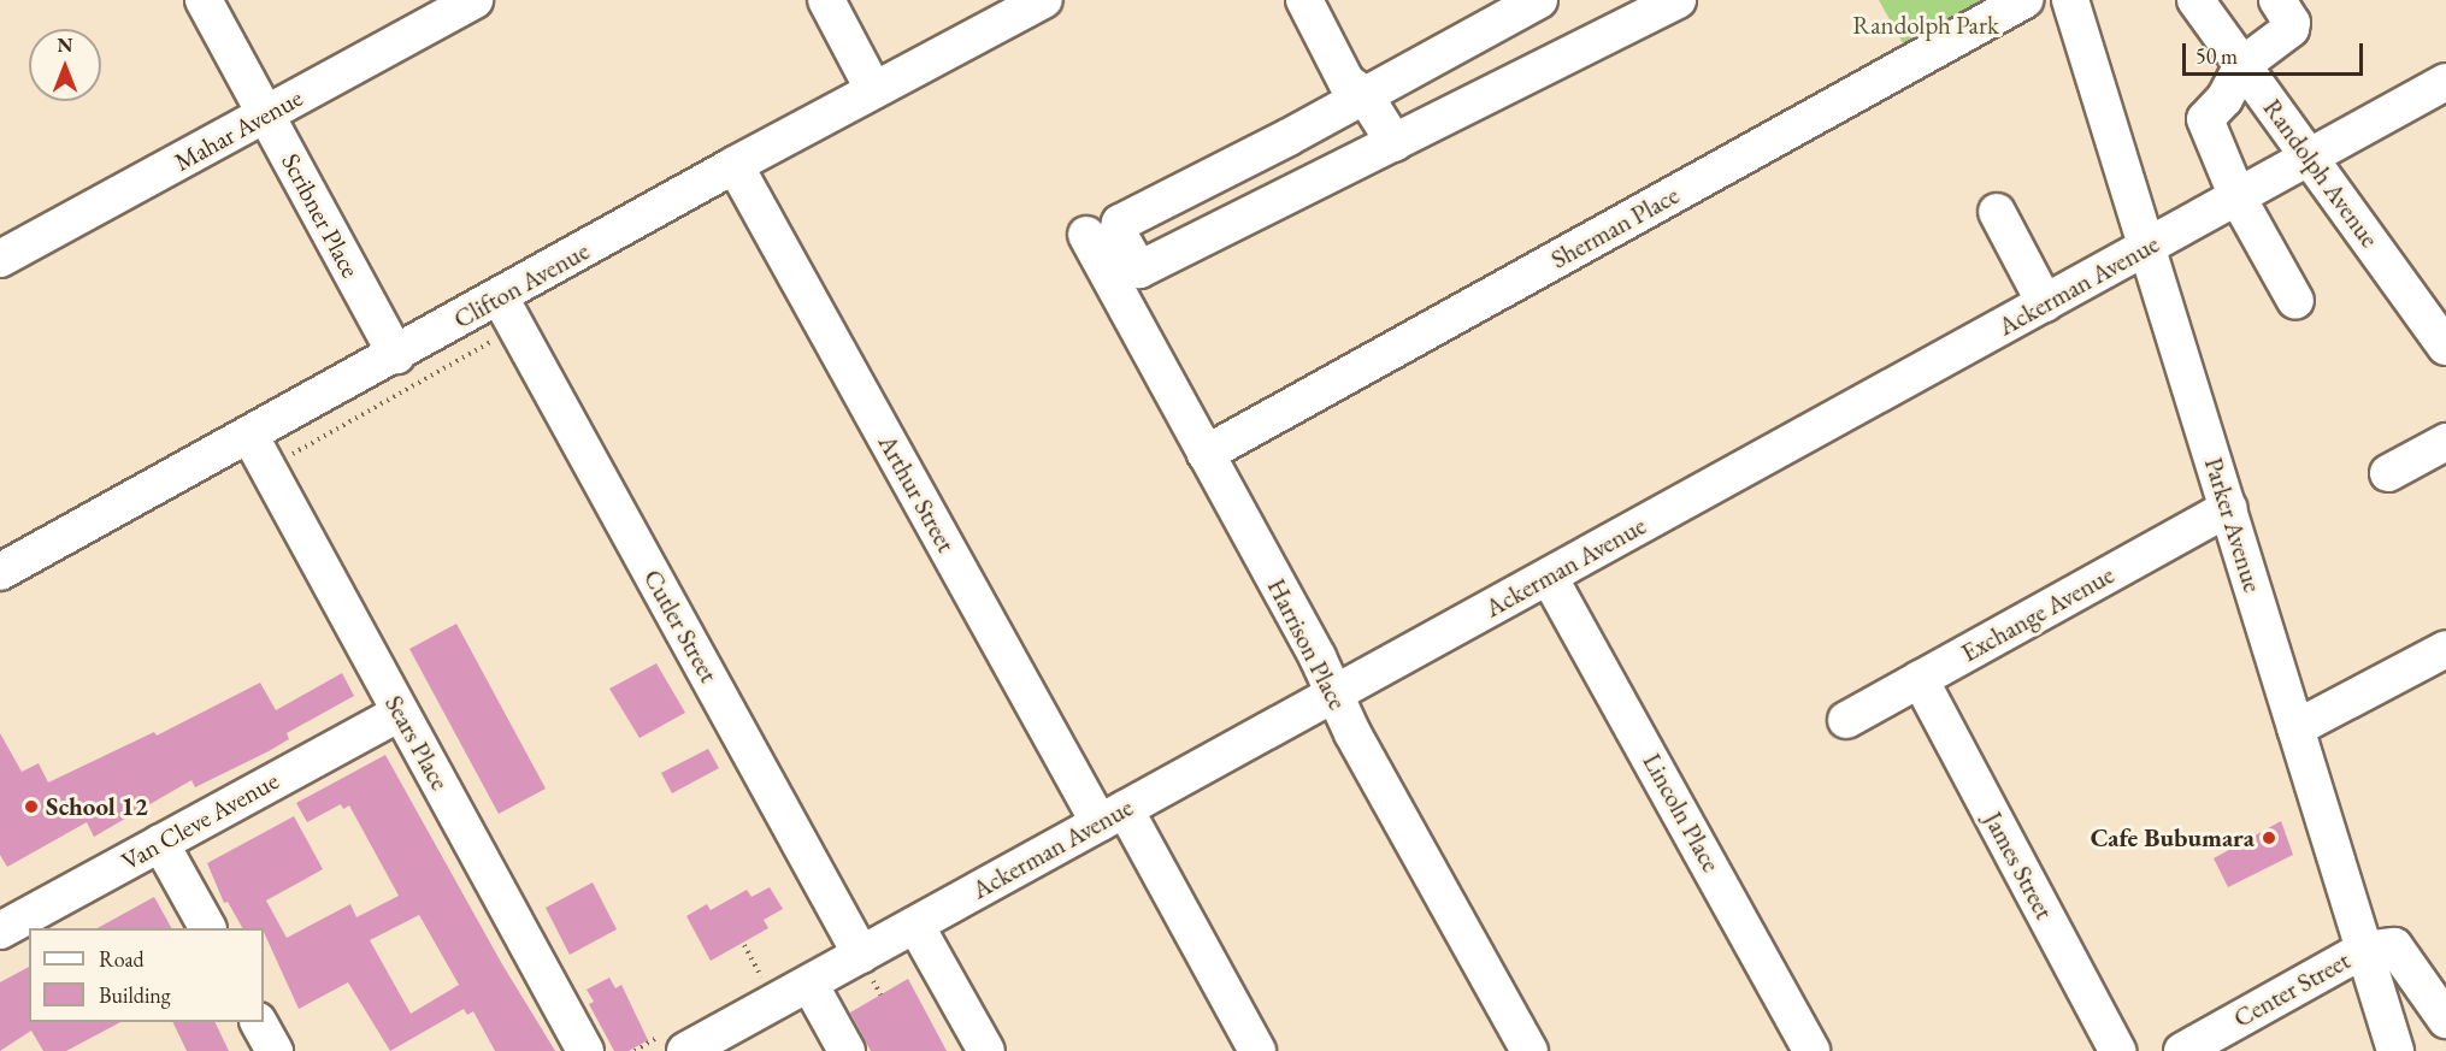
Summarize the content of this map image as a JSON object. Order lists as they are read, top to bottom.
{
  "streets": {
    "street": [
      "Mahar Avenue",
      "Randolph Avenue",
      "Scribner Place",
      "Sherman Place",
      "Clifton Avenue",
      "Ackerman Avenue",
      "Arthur Street",
      "Parker Avenue",
      "Exchange Avenue",
      "Cutler Street",
      "Harrison Place",
      "Sears Place",
      "Lincoln Place",
      "Van Cleve Avenue",
      "James Street",
      "Center Street"
    ]
  },
  "crossings": [
    ["Mahar Avenue", "Scribner Place"],
    ["Randolph Avenue", "Ackerman Avenue"],
    ["Scribner Place", "Clifton Avenue"],
    ["Sherman Place", "Harrison Place"],
    ["Clifton Avenue", "Arthur Street"],
    ["Clifton Avenue", "Cutler Street"],
    ["Clifton Avenue", "Sears Place"],
    ["Ackerman Avenue", "Arthur Street"],
    ["Ackerman Avenue", "Parker Avenue"],
    ["Ackerman Avenue", "Cutler Street"],
    ["Ackerman Avenue", "Harrison Place"],
    ["Ackerman Avenue", "Lincoln Place"],
    ["Parker Avenue", "Exchange Avenue"],
    ["Parker Avenue", "Center Street"],
    ["Exchange Avenue", "James Street"],
    ["Sears Place", "Van Cleve Avenue"]
  ],
  "parks": ["Randolph Park"],
  "places": ["School 12", "Cafe Bubumara"],
  "legend": ["Road", "Building"],
  "scale_bar": "50 m",
  "north": "top"
}
